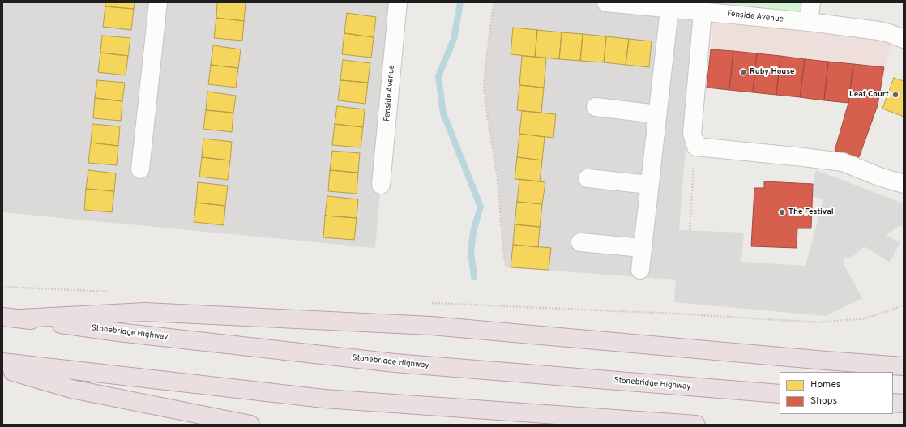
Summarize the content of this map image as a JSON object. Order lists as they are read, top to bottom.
{
  "streets": {
    "highway": ["Stonebridge Highway"],
    "street": ["Fenside Avenue"]
  },
  "places": ["Ruby House", "Leaf Court", "The Festival"],
  "legend": ["Homes", "Shops"]
}
